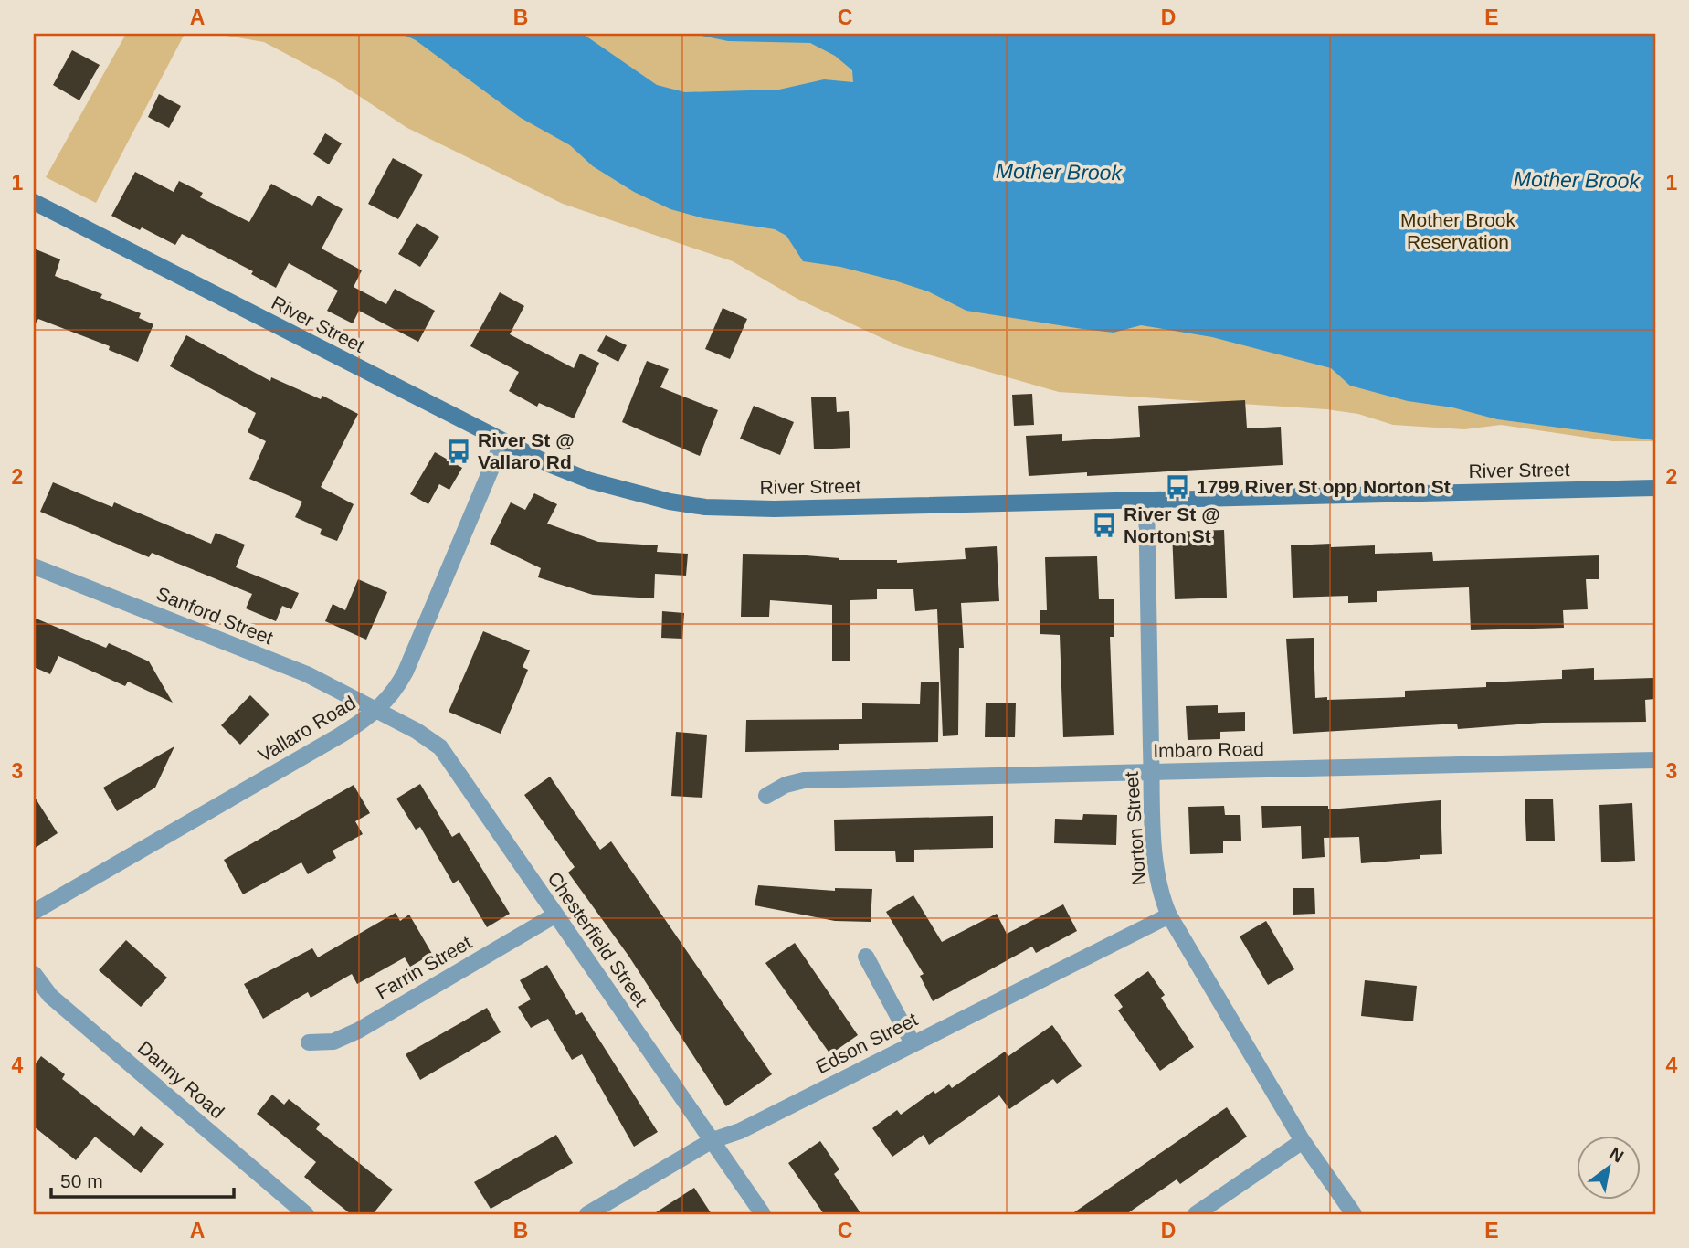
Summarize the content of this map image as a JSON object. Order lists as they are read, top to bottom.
{
  "streets": {
    "street": [
      "River Street",
      "Sanford Street",
      "Vallaro Road",
      "Imbaro Road",
      "Norton Street",
      "Chesterfield Street",
      "Farrin Street",
      "Edson Street",
      "Danny Road"
    ]
  },
  "crossings": [
    ["River Street", "Vallaro Road"],
    ["River Street", "Norton Street"],
    ["Sanford Street", "Vallaro Road"],
    ["Sanford Street", "Chesterfield Street"],
    ["Vallaro Road", "Chesterfield Street"],
    ["Imbaro Road", "Norton Street"],
    ["Norton Street", "Edson Street"],
    ["Chesterfield Street", "Farrin Street"],
    ["Chesterfield Street", "Edson Street"]
  ],
  "water": ["Mother Brook"],
  "parks": ["Mother Brook Reservation"],
  "places": {
    "bus stop": ["River St @ Vallaro Rd", "1799 River St opp Norton St", "River St @ Norton St"]
  },
  "scale_bar": "50 m",
  "north": "top right",
  "grid": {
    "columns": [
      "A",
      "B",
      "C",
      "D",
      "E"
    ],
    "rows": [
      "1",
      "2",
      "3",
      "4"
    ]
  }
}
